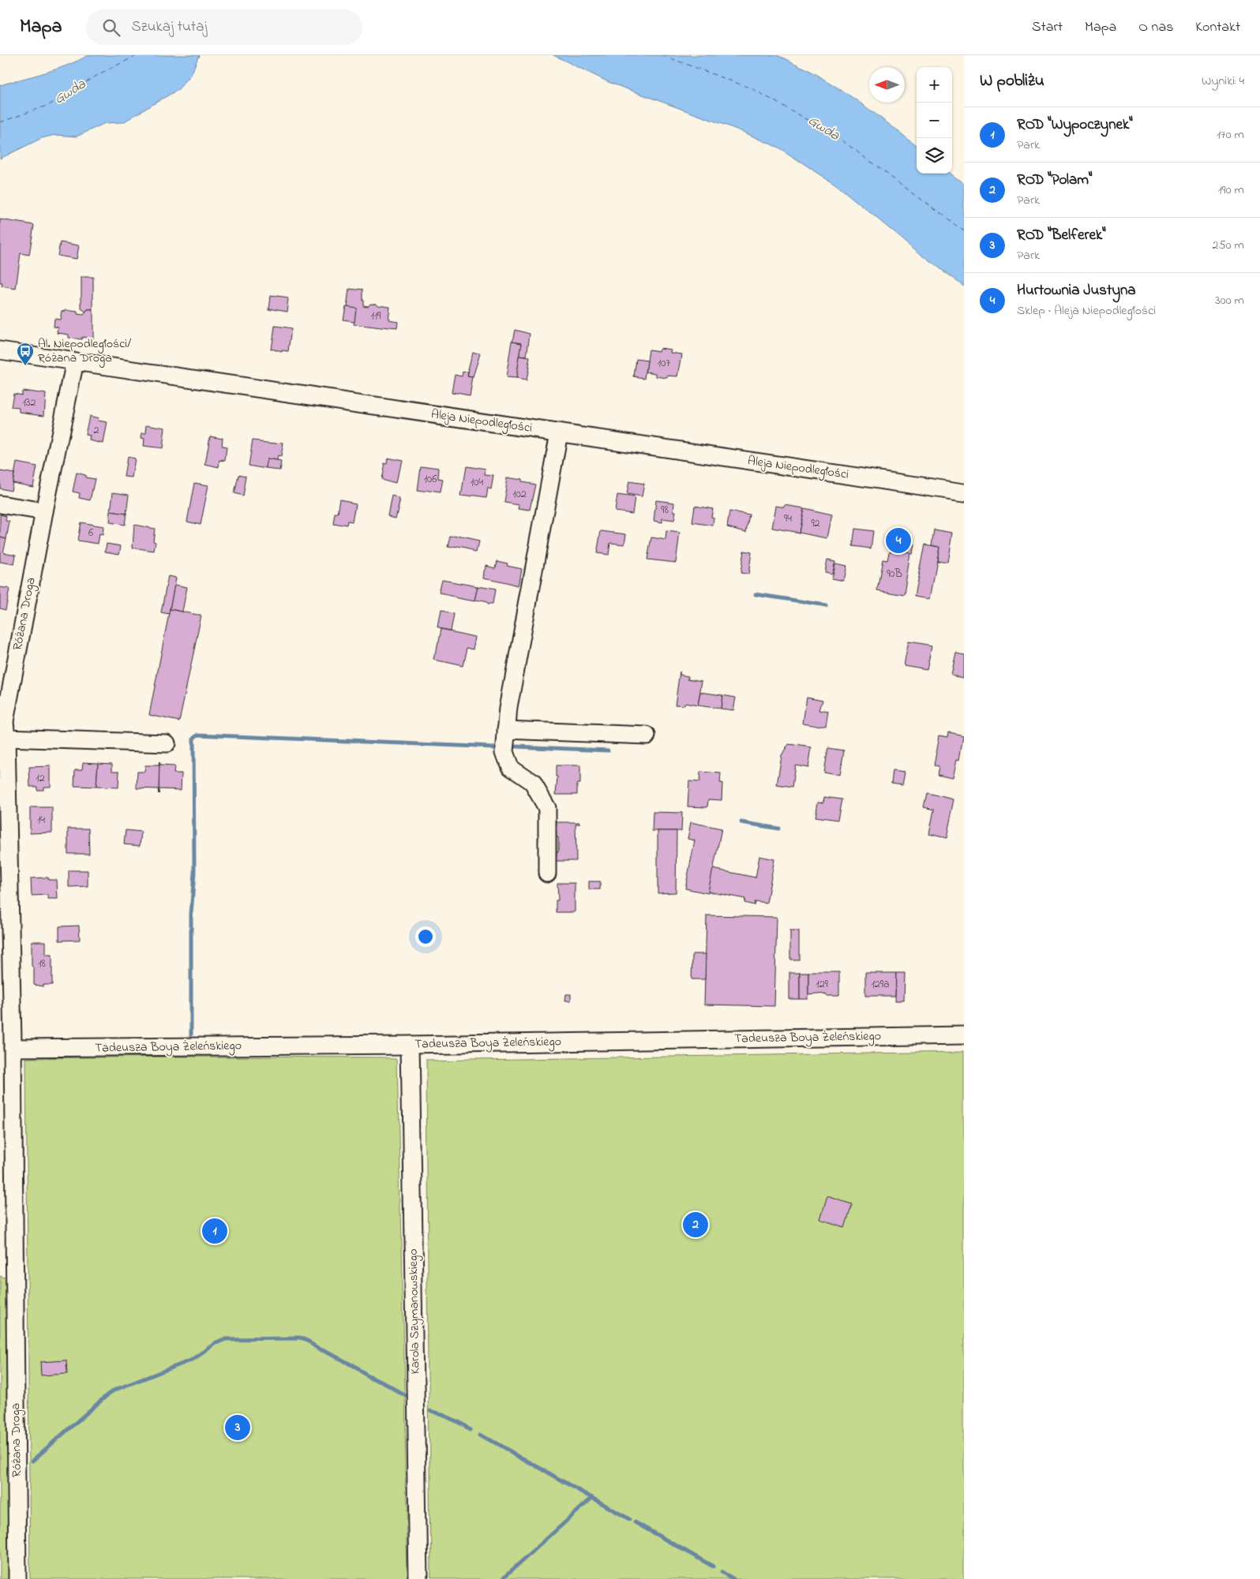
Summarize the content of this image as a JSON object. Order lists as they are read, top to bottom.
{
  "streets": {
    "street": [
      "Aleja Niepodległości",
      "Różana Droga",
      "Tadeusza Boya Żeleńskiego",
      "Karola Szymanowskiego"
    ]
  },
  "crossings": [
    ["Aleja Niepodległości", "Różana Droga"],
    ["Różana Droga", "Tadeusza Boya Żeleńskiego"],
    ["Tadeusza Boya Żeleńskiego", "Karola Szymanowskiego"]
  ],
  "water": ["Gwda"],
  "places": {
    "bus stop": ["Al. Niepodległości/ Różana Droga"]
  },
  "house_numbers": [
    "119",
    "107",
    "132",
    "2",
    "106",
    "104",
    "102",
    "98",
    "94",
    "92",
    "6",
    "90B",
    "12",
    "14",
    "18",
    "129",
    "129a"
  ],
  "north": "left",
  "page": {
    "header": "Mapa",
    "search": "Szukaj tutaj",
    "nav": [
      "Start",
      "Mapa",
      "O nas",
      "Kontakt"
    ],
    "heading": ["W pobliżu", "Wyniki: 4"],
    "map_buttons": ["+", "−"],
    "list": [
      {
        "mark": "1",
        "name": "ROD \"Wypoczynek\"",
        "note": "Park",
        "value": "170 m"
      },
      {
        "mark": "2",
        "name": "ROD \"Polam\"",
        "note": "Park",
        "value": "190 m"
      },
      {
        "mark": "3",
        "name": "ROD \"Belferek\"",
        "note": "Park",
        "value": "250 m"
      },
      {
        "mark": "4",
        "name": "Hurtownia Justyna",
        "note": "Sklep · Aleja Niepodległości",
        "value": "300 m"
      }
    ],
    "pins": [
      "4",
      "2",
      "1",
      "3"
    ]
  }
}
